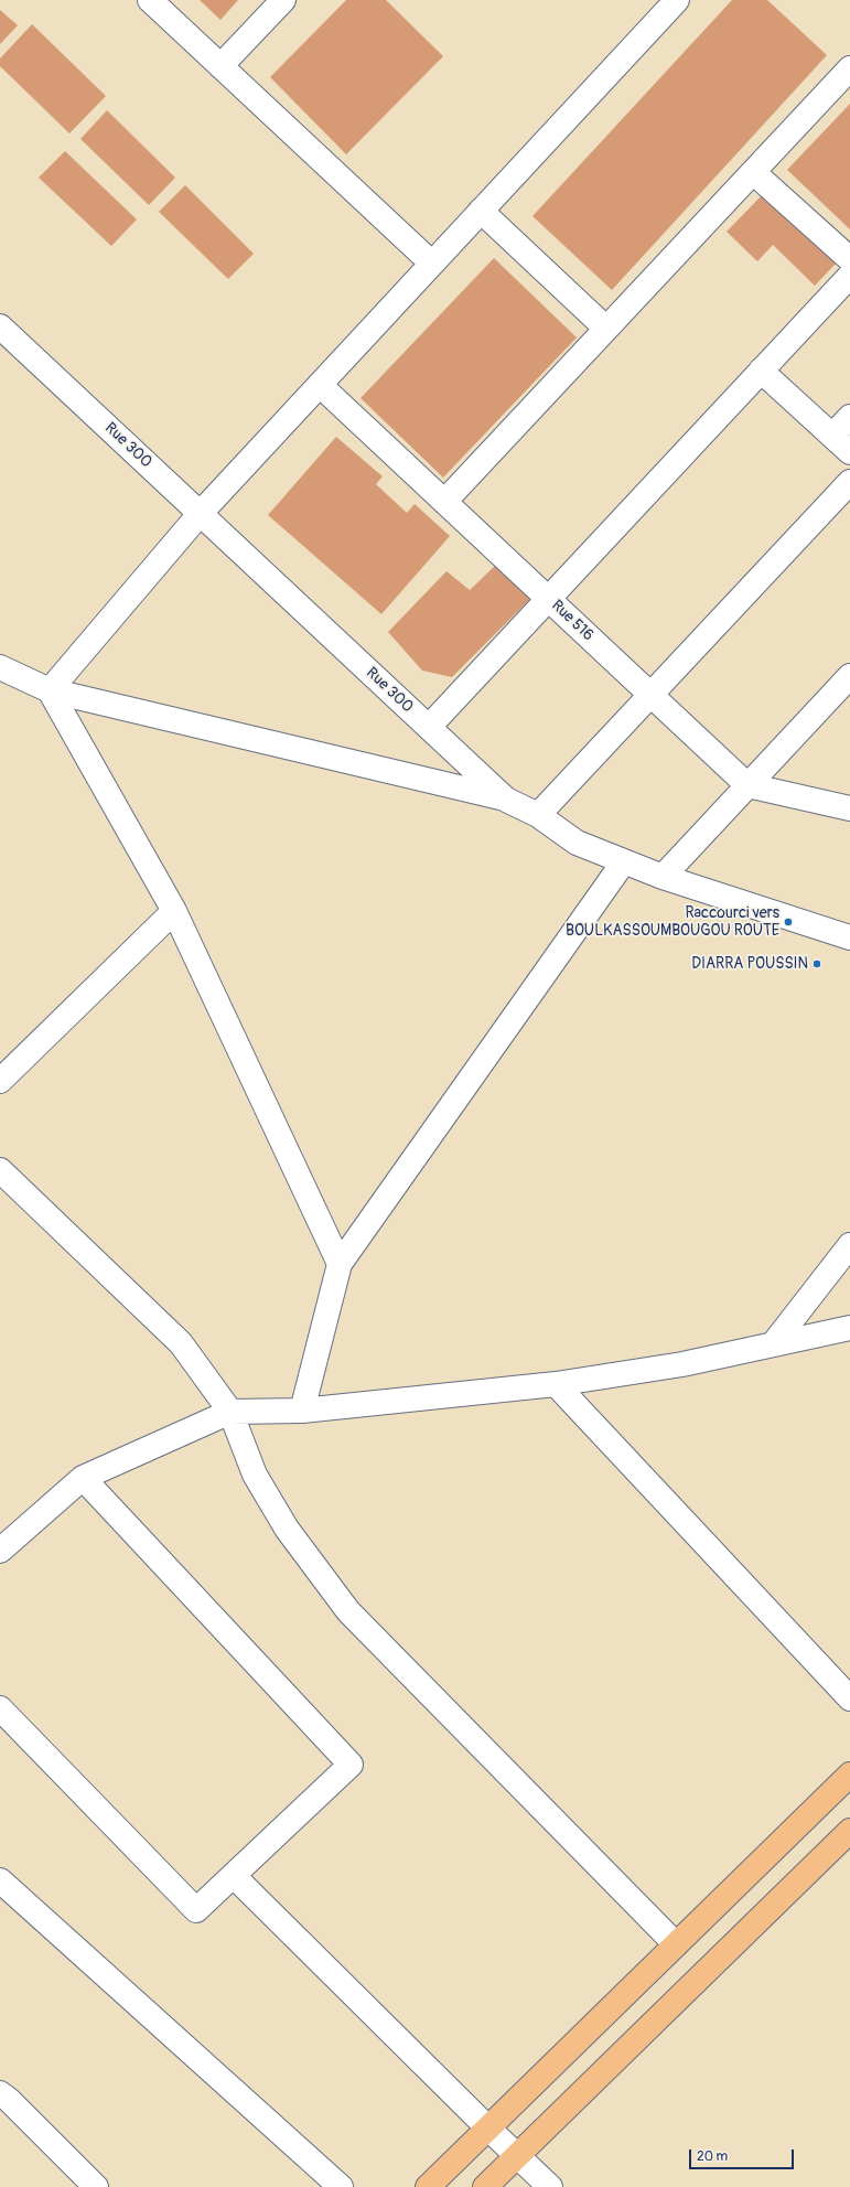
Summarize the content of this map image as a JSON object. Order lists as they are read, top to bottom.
{
  "streets": {
    "street": ["Rue 300", "Rue 516"]
  },
  "places": ["Raccourci vers BOULKASSOUMBOUGOU ROUTE", "DIARRA POUSSIN"],
  "scale_bar": "20 m"
}
